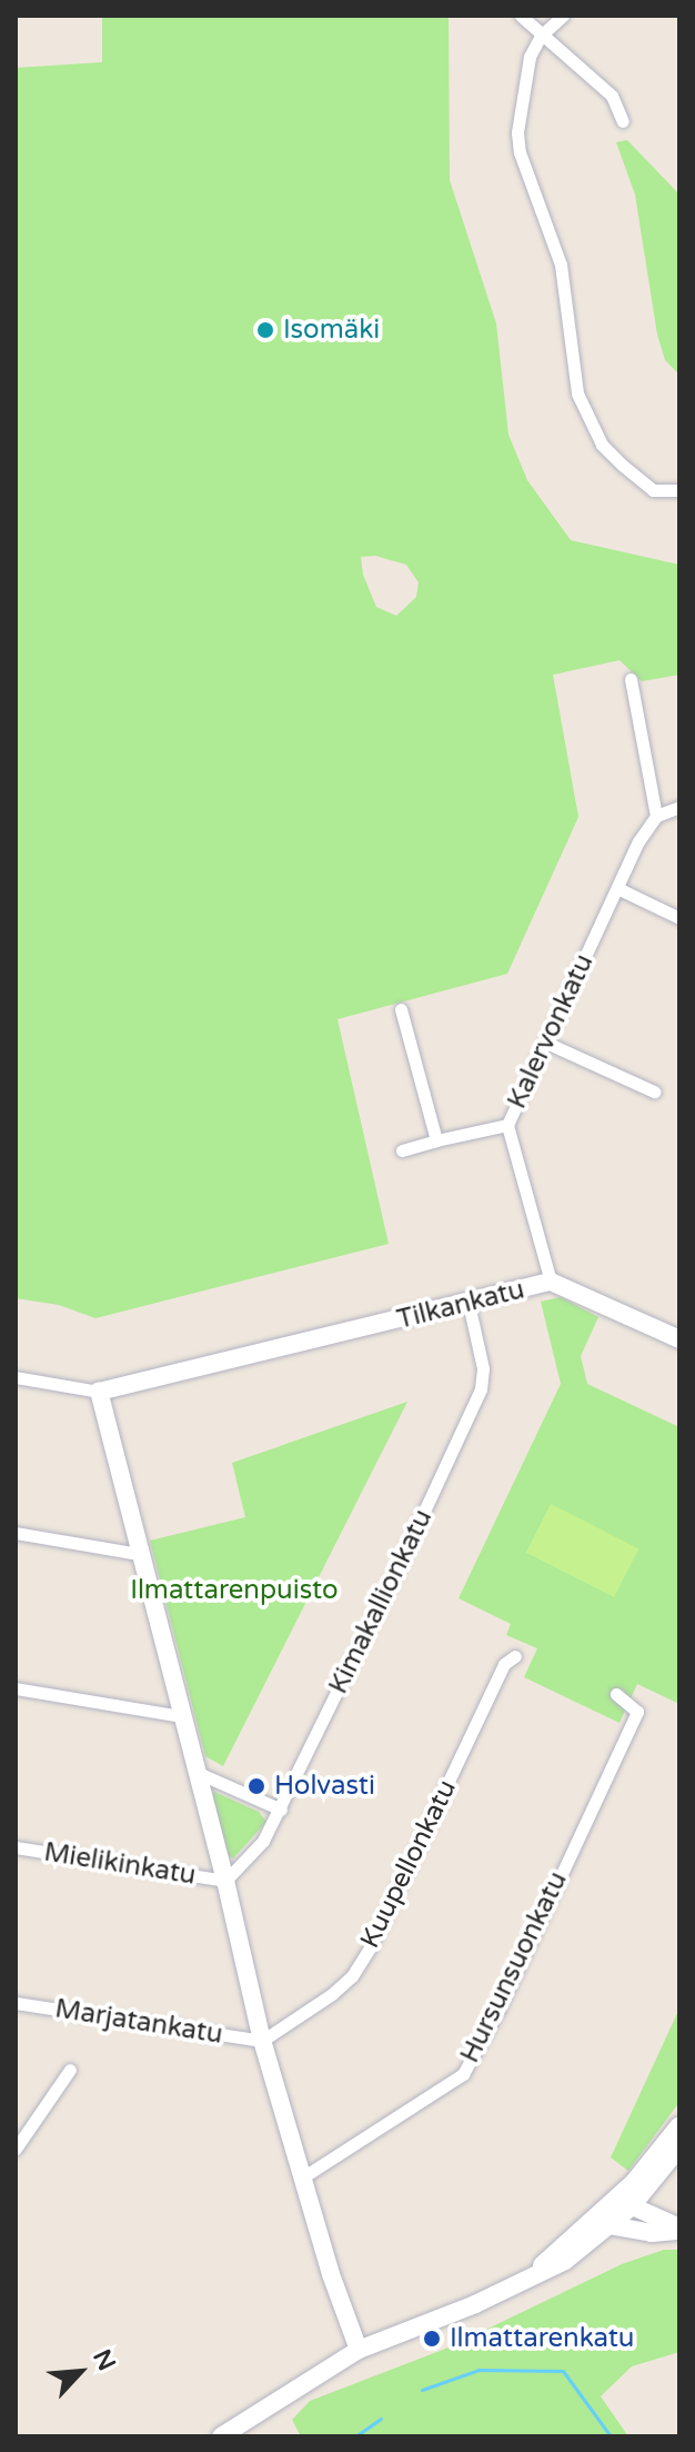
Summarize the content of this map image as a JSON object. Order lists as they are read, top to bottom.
{
  "streets": {
    "street": [
      "Kalervonkatu",
      "Tilkankatu",
      "Kimakallionkatu",
      "Mielikinkatu",
      "Kuupellonkatu",
      "Hursunsuonkatu",
      "Marjatankatu"
    ]
  },
  "crossings": [
    ["Kalervonkatu", "Tilkankatu"],
    ["Tilkankatu", "Kimakallionkatu"],
    ["Kimakallionkatu", "Mielikinkatu"],
    ["Kuupellonkatu", "Marjatankatu"]
  ],
  "parks": ["Ilmattarenpuisto"],
  "places": ["Isomäki", "Holvasti", "Ilmattarenkatu"],
  "north": "top right"
}
